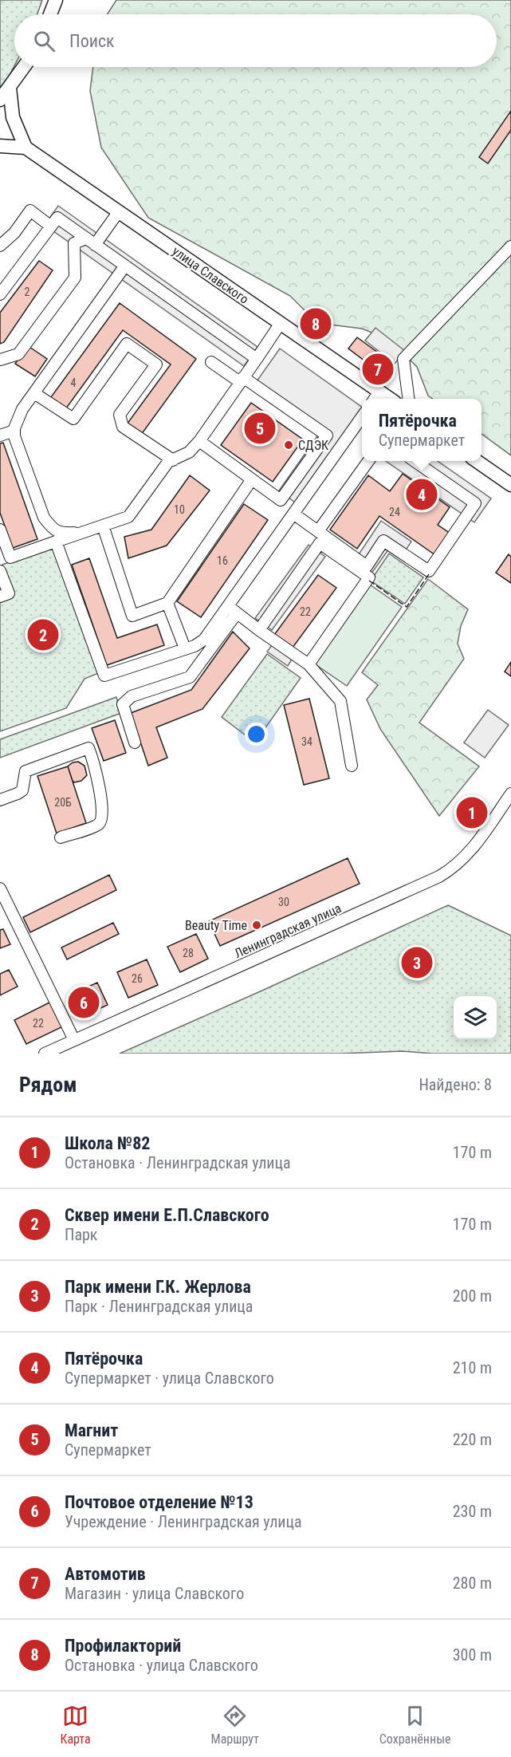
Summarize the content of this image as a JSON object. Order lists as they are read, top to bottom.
{
  "streets": {
    "main road": ["улица Славского"],
    "street": ["Ленинградская улица"]
  },
  "places": ["СДЭК", "Beauty Time"],
  "house_numbers": [
    "2",
    "4",
    "10",
    "24",
    "16",
    "22",
    "34",
    "20Б",
    "30",
    "28",
    "26",
    "22"
  ],
  "page": {
    "search": "Поиск",
    "pins": [
      "8",
      "7",
      "5",
      "4",
      "2",
      "1",
      "3",
      "6"
    ],
    "popup": ["Пятёрочка", "Супермаркет"],
    "heading": ["Рядом", "Найдено: 8"],
    "list": [
      {
        "mark": "1",
        "name": "Школа №82",
        "note": "Остановка · Ленинградская улица",
        "value": "170 m"
      },
      {
        "mark": "2",
        "name": "Сквер имени Е.П.Славского",
        "note": "Парк",
        "value": "170 m"
      },
      {
        "mark": "3",
        "name": "Парк имени Г.К. Жерлова",
        "note": "Парк · Ленинградская улица",
        "value": "200 m"
      },
      {
        "mark": "4",
        "name": "Пятёрочка",
        "note": "Супермаркет · улица Славского",
        "value": "210 m"
      },
      {
        "mark": "5",
        "name": "Магнит",
        "note": "Супермаркет",
        "value": "220 m"
      },
      {
        "mark": "6",
        "name": "Почтовое отделение №13",
        "note": "Учреждение · Ленинградская улица",
        "value": "230 m"
      },
      {
        "mark": "7",
        "name": "Автомотив",
        "note": "Магазин · улица Славского",
        "value": "280 m"
      },
      {
        "mark": "8",
        "name": "Профилакторий",
        "note": "Остановка · улица Славского",
        "value": "300 m"
      }
    ],
    "nav": ["Карта", "Маршрут", "Сохранённые"]
  }
}
